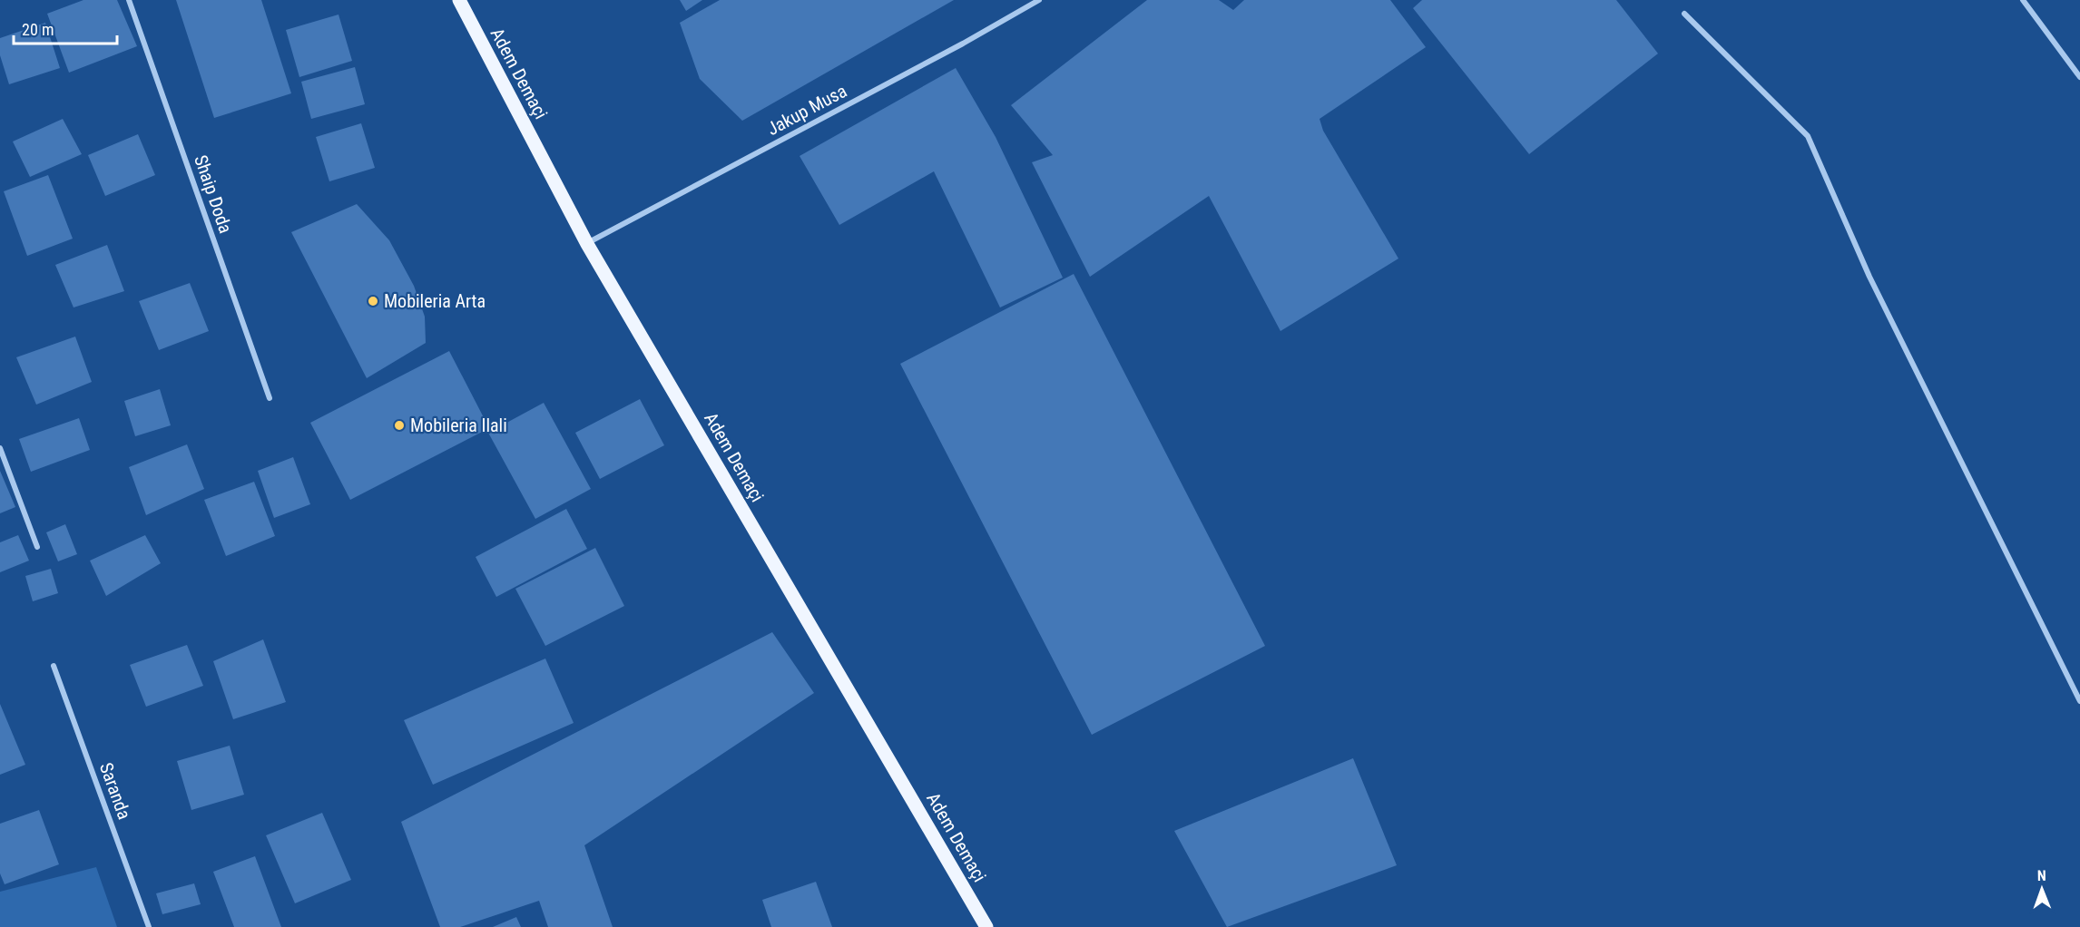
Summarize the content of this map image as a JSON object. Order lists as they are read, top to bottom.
{
  "streets": {
    "main road": ["Adem Demaçi"],
    "street": ["Jakup Musa", "Shaip Doda", "Saranda"]
  },
  "crossings": [
    ["Adem Demaçi", "Jakup Musa"]
  ],
  "places": ["Mobileria Arta", "Mobileria Ilali"],
  "scale_bar": "20 m",
  "north": "top"
}
